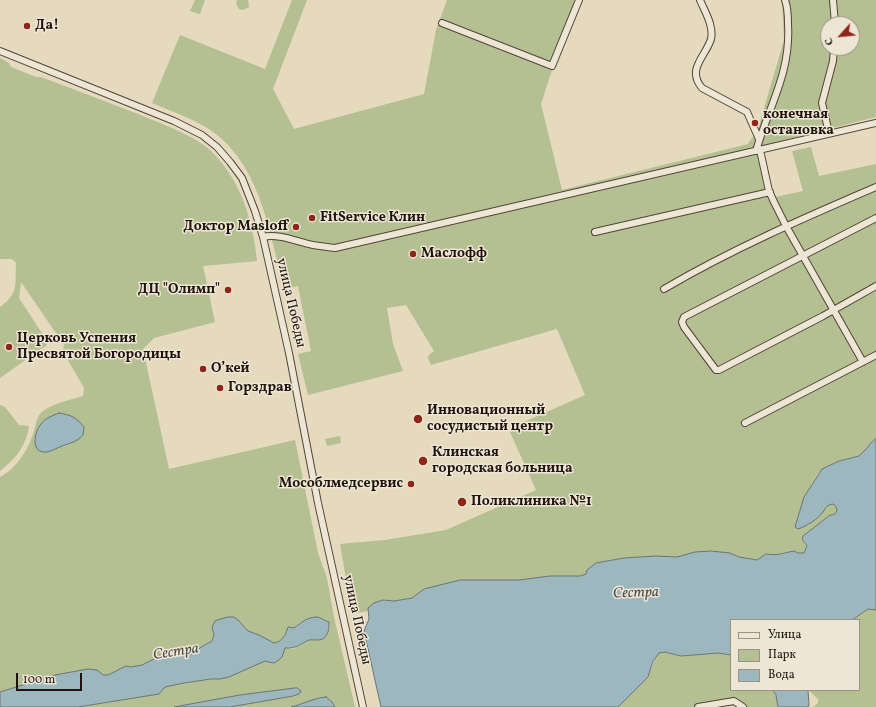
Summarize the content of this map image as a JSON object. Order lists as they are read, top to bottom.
{
  "streets": {
    "street": ["улица Победы"]
  },
  "water": ["Сестра"],
  "places": [
    "Да!",
    "конечная остановка",
    "FitService Клин",
    "Доктор Masloff",
    "Маслофф",
    "ДЦ \"Олимп\"",
    "Церковь Успения Пресвятой Богородицы",
    "О’кей",
    "Горздрав",
    "Инновационный сосудистый центр",
    "Клинская городская больница",
    "Мособлмедсервис",
    "Поликлиника №1"
  ],
  "legend": ["Улица", "Парк", "Вода"],
  "scale_bar": "100 m",
  "north": "bottom left"
}
